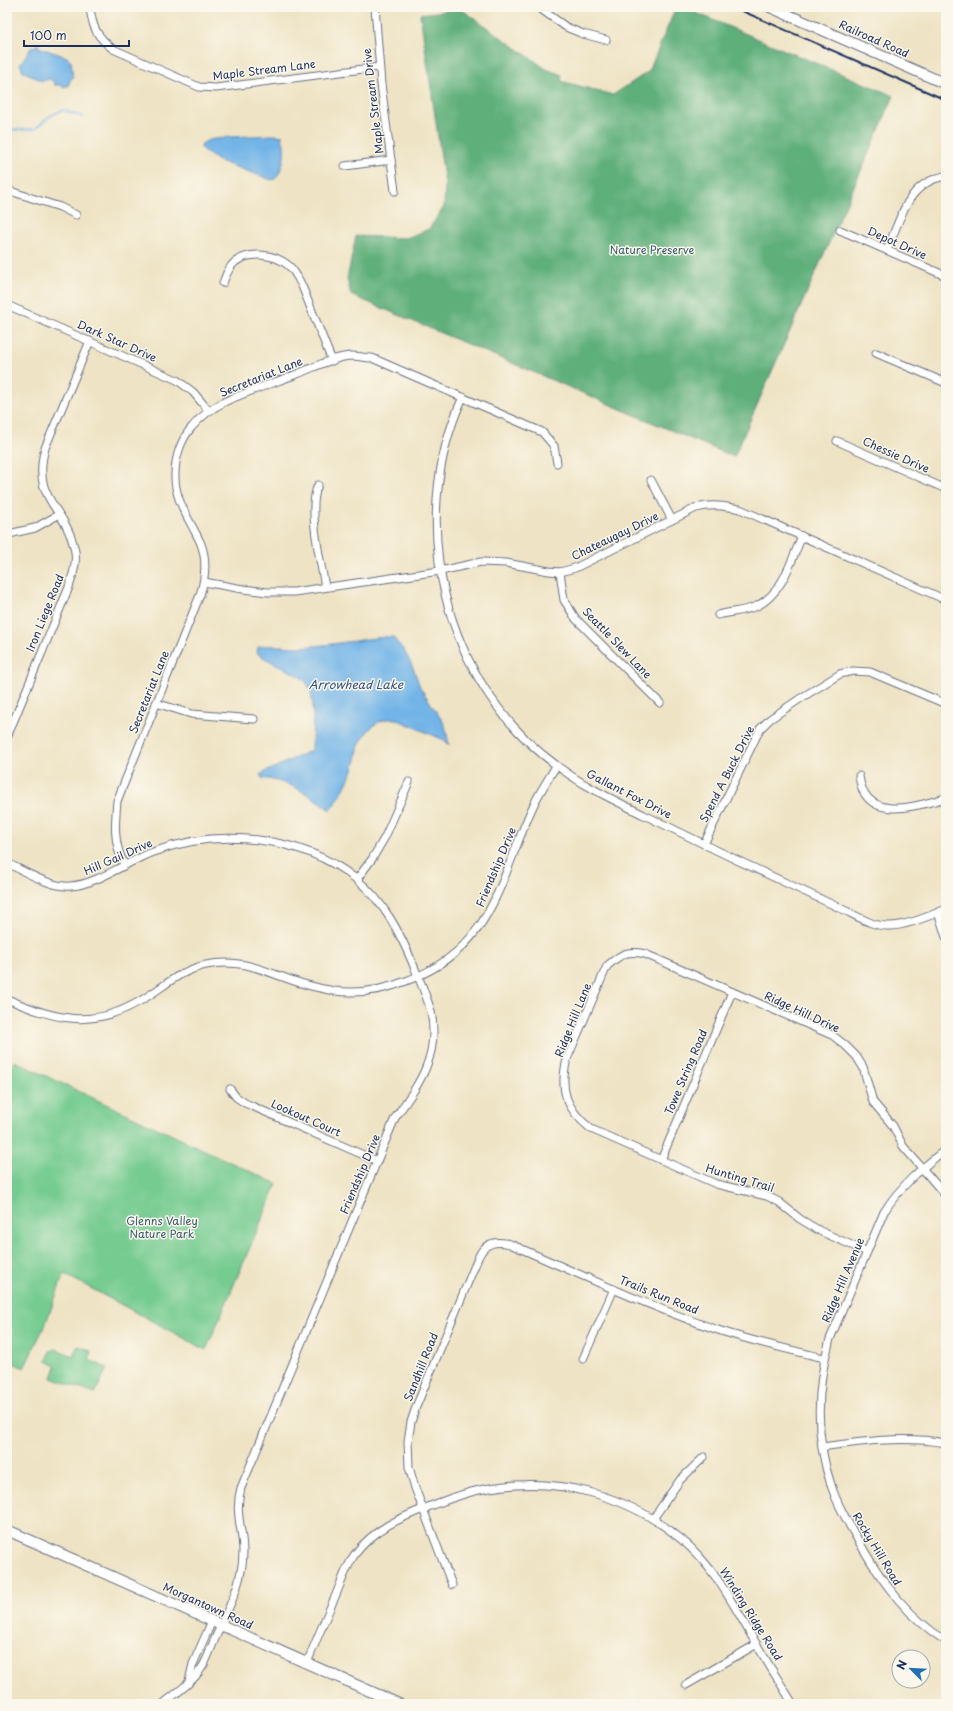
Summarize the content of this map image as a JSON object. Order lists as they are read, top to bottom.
{
  "streets": {
    "main road": ["Railroad Road", "Morgantown Road"],
    "street": [
      "Maple Stream Lane",
      "Maple Stream Drive",
      "Depot Drive",
      "Dark Star Drive",
      "Secretariat Lane",
      "Chessie Drive",
      "Chateaugay Drive",
      "Iron Liege Road",
      "Seattle Slew Lane",
      "Spend A Buck Drive",
      "Gallant Fox Drive",
      "Hill Gail Drive",
      "Friendship Drive",
      "Ridge Hill Drive",
      "Ridge Hill Lane",
      "Towe String Road",
      "Lookout Court",
      "Hunting Trail",
      "Ridge Hill Avenue",
      "Trails Run Road",
      "Sandhill Road",
      "Rocky Hill Road",
      "Winding Ridge Road"
    ]
  },
  "crossings": [
    ["Maple Stream Lane", "Maple Stream Drive"],
    ["Dark Star Drive", "Secretariat Lane"],
    ["Dark Star Drive", "Iron Liege Road"],
    ["Secretariat Lane", "Chateaugay Drive"],
    ["Secretariat Lane", "Gallant Fox Drive"],
    ["Secretariat Lane", "Hill Gail Drive"],
    ["Chateaugay Drive", "Seattle Slew Lane"],
    ["Chateaugay Drive", "Gallant Fox Drive"],
    ["Spend A Buck Drive", "Gallant Fox Drive"],
    ["Gallant Fox Drive", "Friendship Drive"],
    ["Hill Gail Drive", "Friendship Drive"],
    ["Friendship Drive", "Lookout Court"],
    ["Friendship Drive", "Morgantown Road"],
    ["Ridge Hill Drive", "Ridge Hill Lane"],
    ["Ridge Hill Drive", "Towe String Road"],
    ["Ridge Hill Drive", "Ridge Hill Avenue"],
    ["Ridge Hill Lane", "Hunting Trail"],
    ["Towe String Road", "Hunting Trail"],
    ["Hunting Trail", "Ridge Hill Avenue"],
    ["Ridge Hill Avenue", "Trails Run Road"],
    ["Ridge Hill Avenue", "Rocky Hill Road"],
    ["Trails Run Road", "Sandhill Road"],
    ["Sandhill Road", "Winding Ridge Road"],
    ["Morgantown Road", "Winding Ridge Road"]
  ],
  "water": ["Arrowhead Lake"],
  "parks": ["Nature Preserve", "Glenns Valley Nature Park"],
  "scale_bar": "100 m",
  "north": "top left"
}
